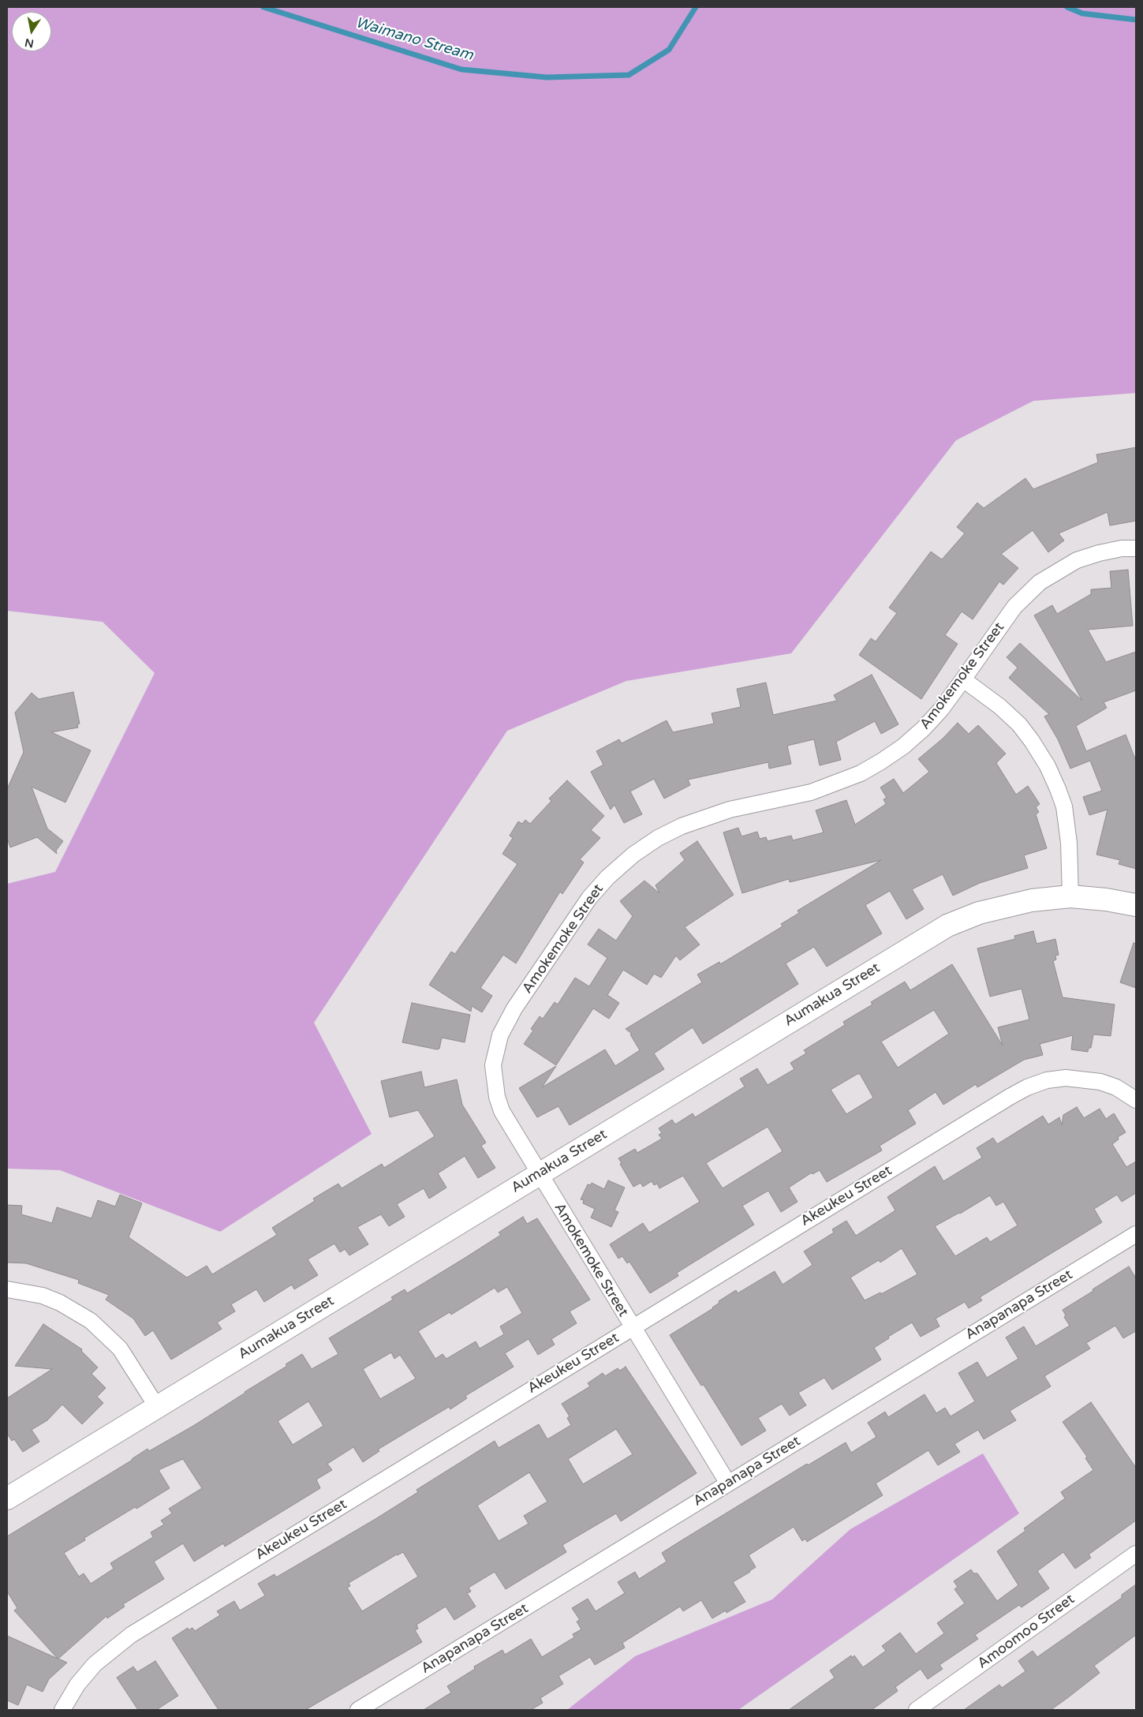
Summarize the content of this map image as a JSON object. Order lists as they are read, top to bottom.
{
  "streets": {
    "street": [
      "Amokemoke Street",
      "Aumakua Street",
      "Akeukeu Street",
      "Anapanapa Street",
      "Amoomoo Street"
    ]
  },
  "crossings": [
    ["Amokemoke Street", "Aumakua Street"],
    ["Amokemoke Street", "Akeukeu Street"],
    ["Amokemoke Street", "Anapanapa Street"]
  ],
  "water": ["Waimano Stream"],
  "north": "bottom"
}
